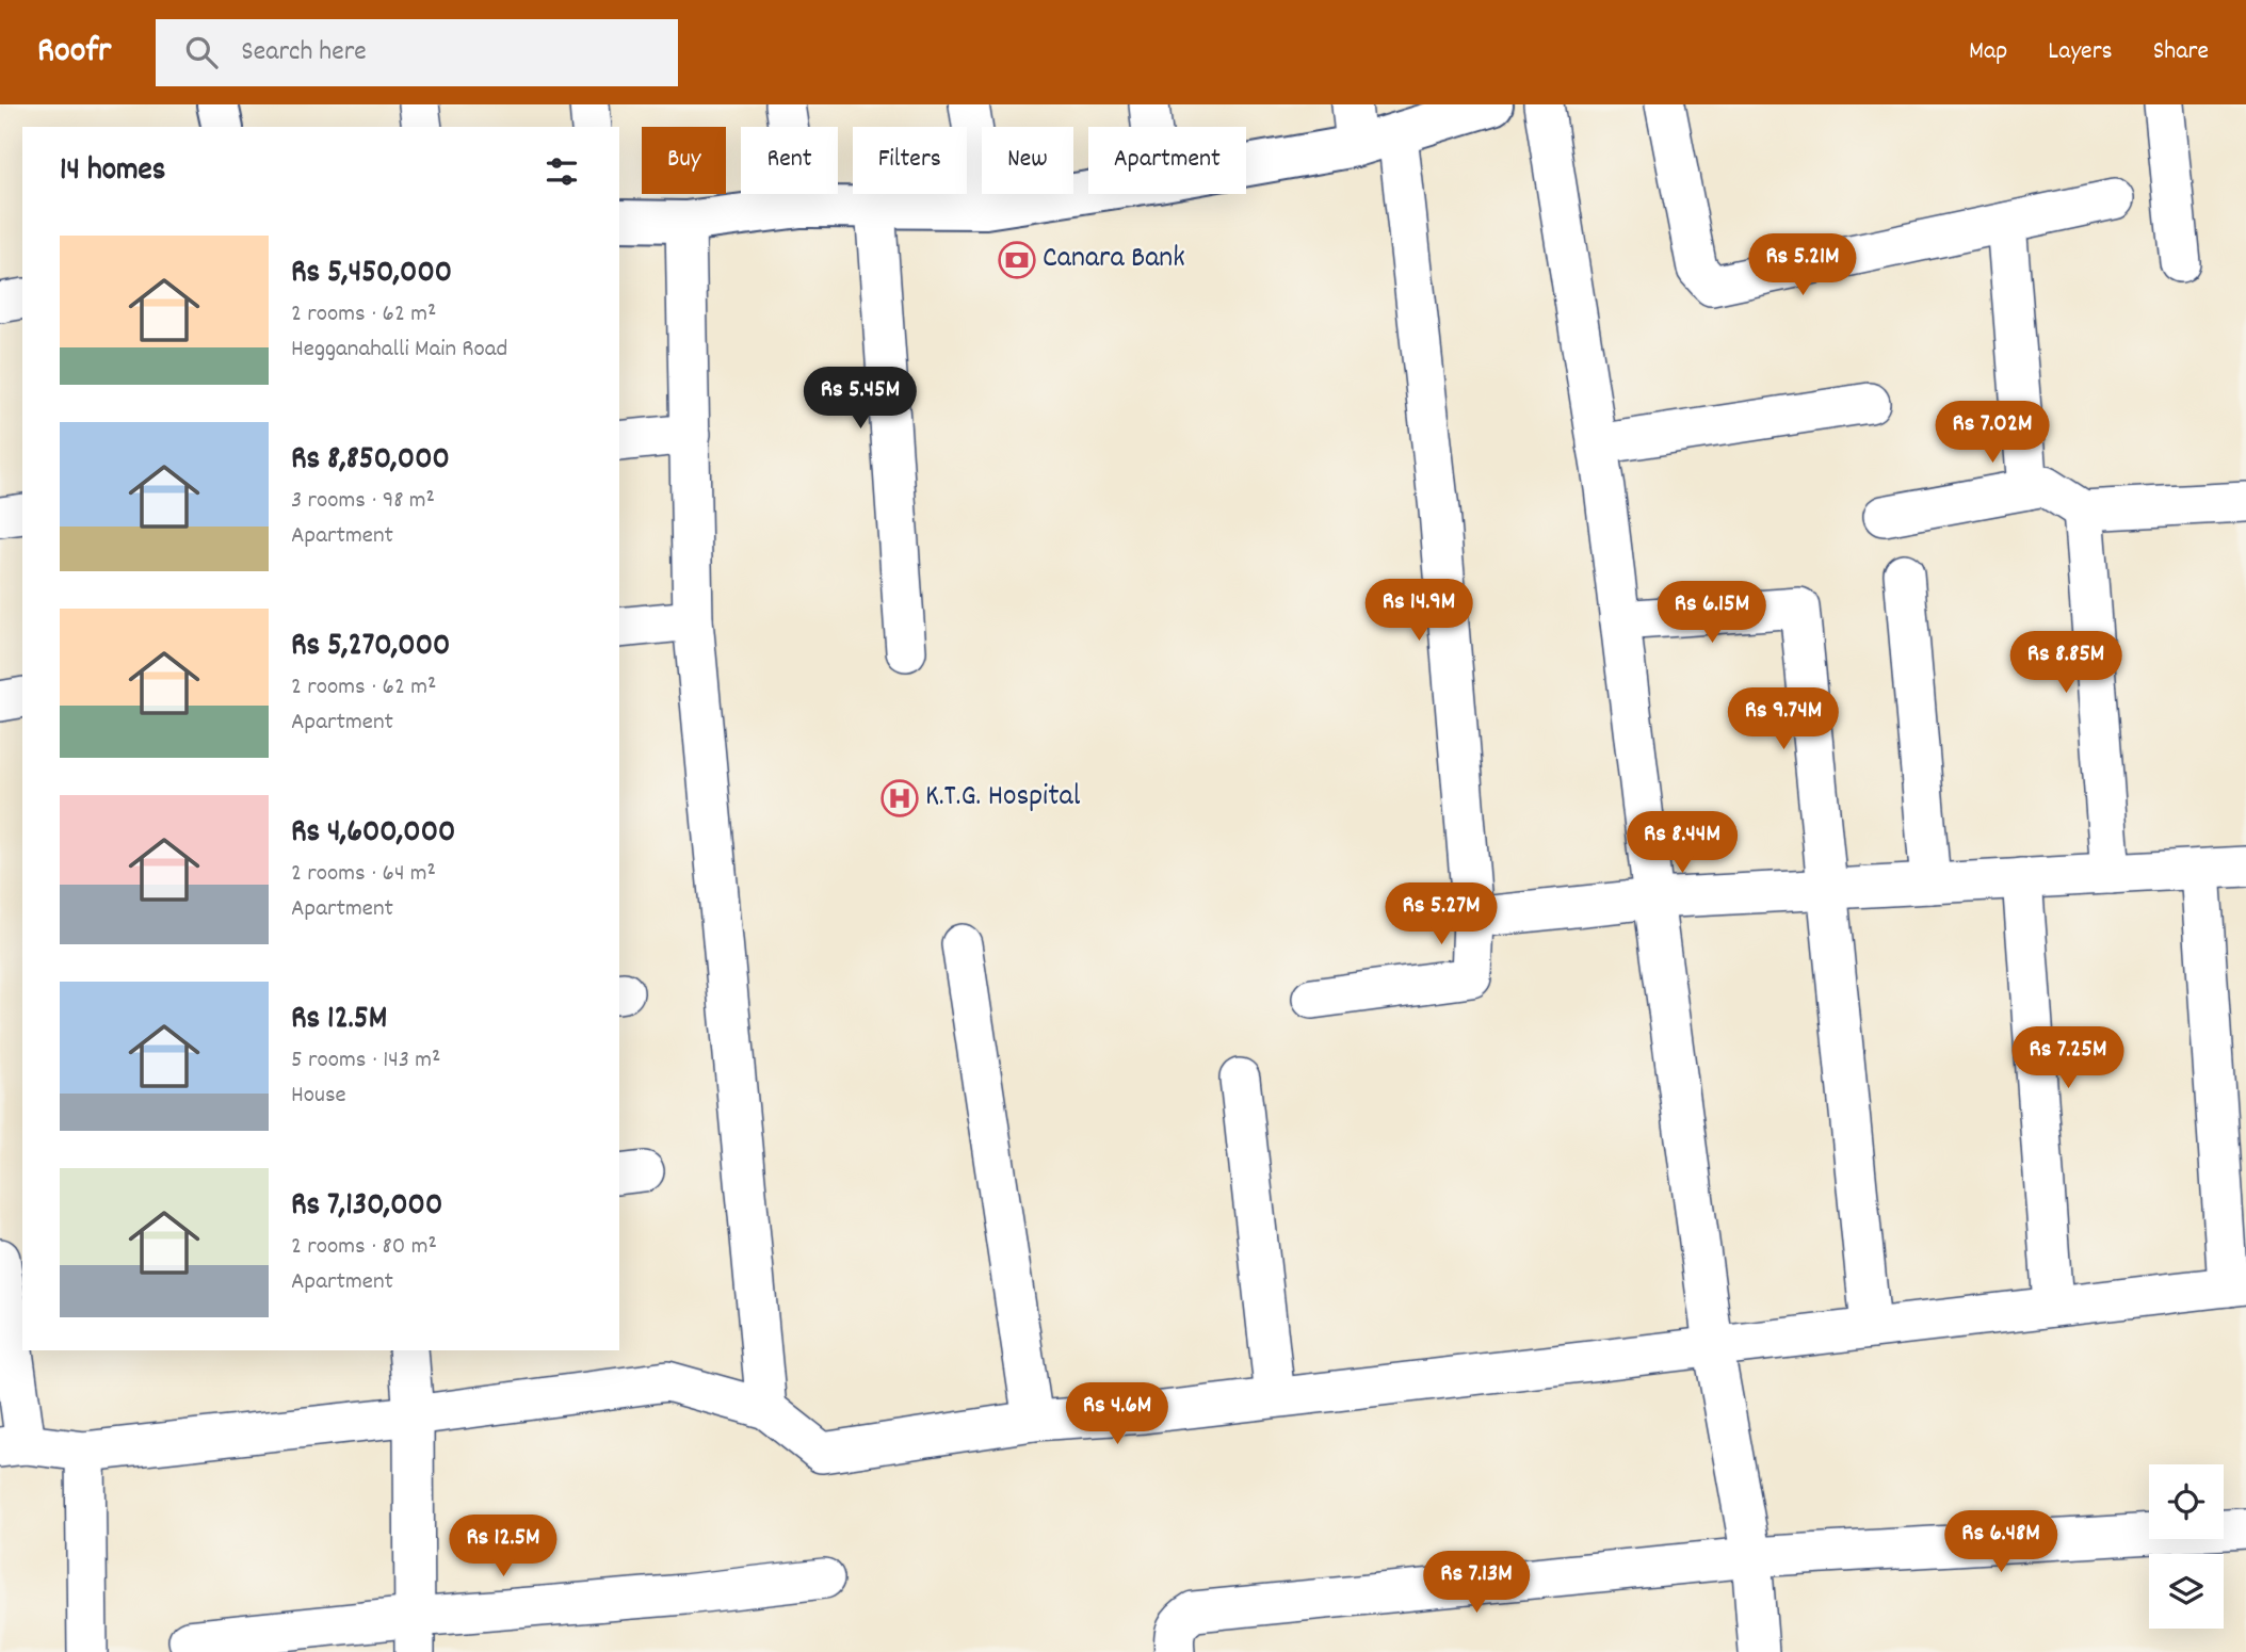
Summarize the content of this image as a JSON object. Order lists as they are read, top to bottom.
{
  "places": {
    "bank": ["Canara Bank"],
    "hospital": ["K.T.G. Hospital"]
  },
  "page": {
    "header": "Roofr",
    "search": "Search here",
    "nav": ["Map", "Layers", "Share"],
    "chip": [
      "Buy",
      "Rent",
      "Filters",
      "New",
      "Apartment"
    ],
    "heading": "14 homes",
    "list": [
      {
        "name": "Rs 5,450,000",
        "note": "2 rooms · 62 m² · Hegganahalli Main Road"
      },
      {
        "name": "Rs 8,850,000",
        "note": "3 rooms · 98 m² · Apartment"
      },
      {
        "name": "Rs 5,270,000",
        "note": "2 rooms · 62 m² · Apartment"
      },
      {
        "name": "Rs 4,600,000",
        "note": "2 rooms · 64 m² · Apartment"
      },
      {
        "name": "Rs 12.5M",
        "note": "5 rooms · 143 m² · House"
      },
      {
        "name": "Rs 7,130,000",
        "note": "2 rooms · 80 m² · Apartment"
      }
    ],
    "price": [
      "Rs 5.21M",
      "Rs 5.45M",
      "Rs 7.02M",
      "Rs 14.9M",
      "Rs 6.15M",
      "Rs 8.85M",
      "Rs 9.74M",
      "Rs 8.44M",
      "Rs 5.27M",
      "Rs 7.25M",
      "Rs 4.6M",
      "Rs 6.48M",
      "Rs 12.5M",
      "Rs 7.13M"
    ]
  }
}
